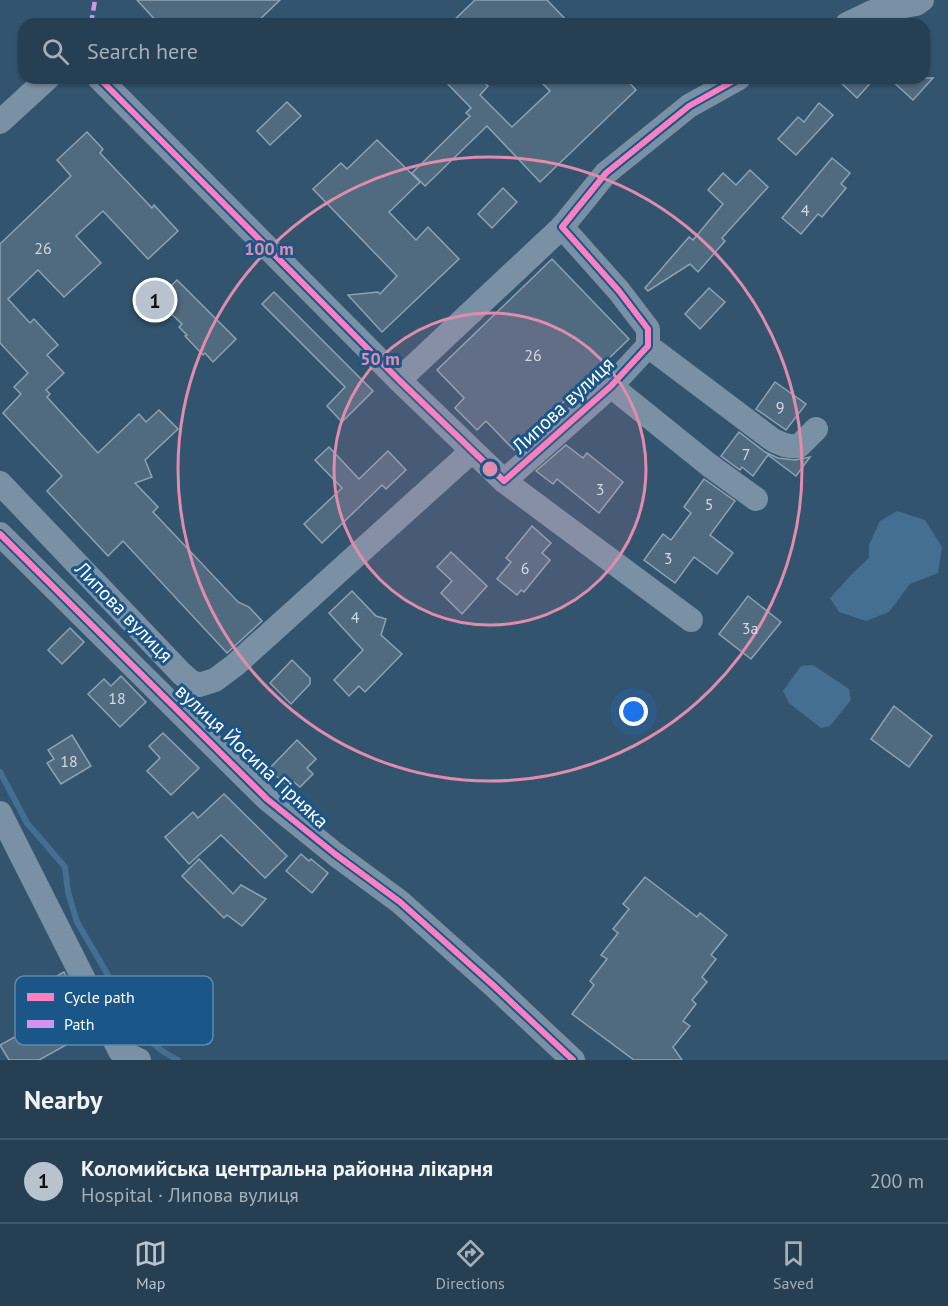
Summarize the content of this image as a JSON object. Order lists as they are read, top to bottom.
{
  "streets": {
    "street": ["Липова вулиця", "вулиця Йосипа Гірняка"]
  },
  "house_numbers": [
    "4",
    "26",
    "26",
    "9",
    "7",
    "3",
    "5",
    "3",
    "6",
    "4",
    "3а",
    "18",
    "18"
  ],
  "legend": ["Cycle path", "Path"],
  "page": {
    "search": "Search here",
    "pins": "1",
    "heading": "Nearby",
    "list": [
      {
        "mark": "1",
        "name": "Коломийська центральна районна лікарня",
        "note": "Hospital · Липова вулиця",
        "value": "200 m"
      }
    ],
    "nav": ["Map", "Directions", "Saved"]
  },
  "rings": ["100 m", "50 m"]
}
